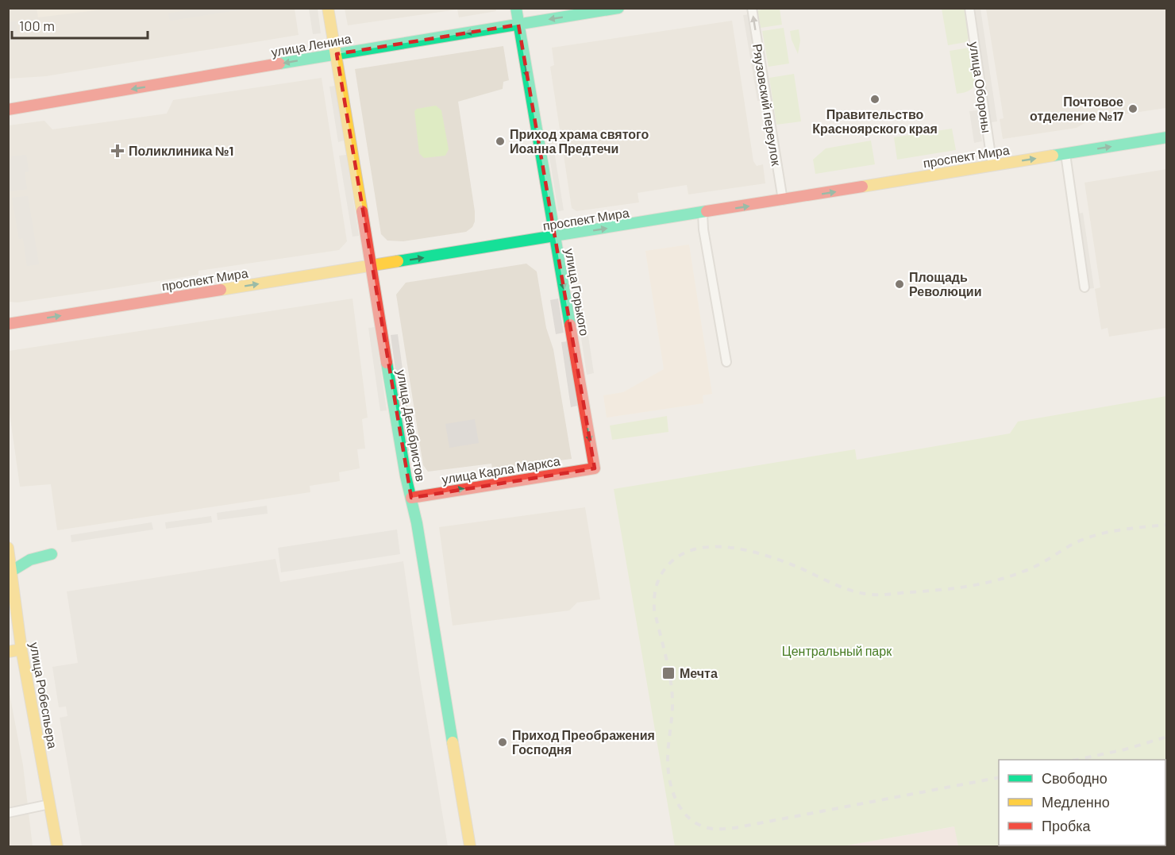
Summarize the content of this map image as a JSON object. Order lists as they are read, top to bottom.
{
  "streets": {
    "main road": [
      "улица Ленина",
      "проспект Мира",
      "улица Горького",
      "улица Декабристов",
      "улица Карла Маркса",
      "улица Робеспьера"
    ],
    "street": ["улица Обороны", "Ряузовский переулок"]
  },
  "crossings": [
    ["улица Ленина", "улица Горького"],
    ["улица Ленина", "улица Декабристов"],
    ["улица Обороны", "проспект Мира"],
    ["Ряузовский переулок", "проспект Мира"],
    ["проспект Мира", "улица Горького"],
    ["проспект Мира", "улица Декабристов"],
    ["улица Горького", "улица Карла Маркса"],
    ["улица Декабристов", "улица Карла Маркса"]
  ],
  "one_way": [
    "улица Ленина",
    "Ряузовский переулок",
    "проспект Мира",
    "улица Горького",
    "улица Карла Маркса"
  ],
  "parks": ["Центральный парк"],
  "places": {
    "other": [
      "Правительство Красноярского края",
      "Почтовое отделение №17",
      "Приход храма святого Иоанна Предтечи",
      "Площадь Революции",
      "Приход Преображения Господня"
    ],
    "health": ["Поликлиника №1"],
    "transit": ["Мечта"]
  },
  "legend": ["Свободно", "Медленно", "Пробка"],
  "scale_bar": "100 m"
}
